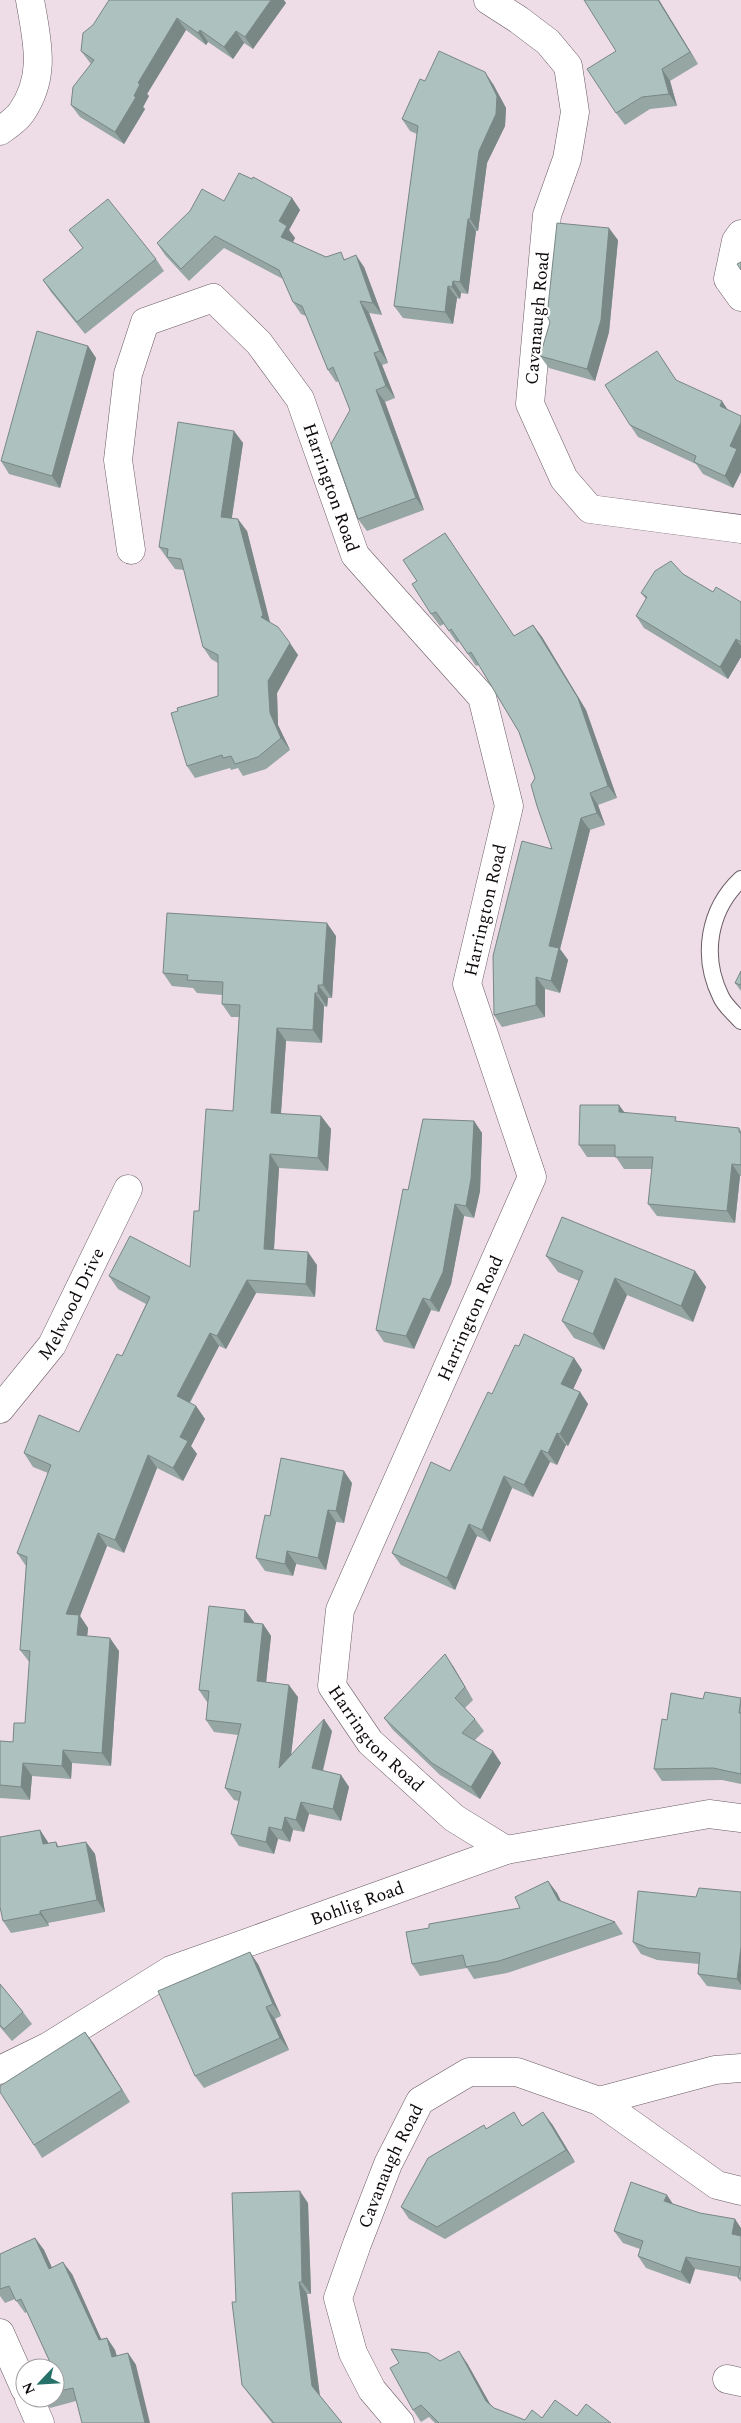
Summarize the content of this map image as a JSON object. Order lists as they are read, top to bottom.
{
  "streets": {
    "street": [
      "Cavanaugh Road",
      "Harrington Road",
      "Melwood Drive",
      "Bohlig Road"
    ]
  },
  "crossings": [
    ["Harrington Road", "Bohlig Road"]
  ],
  "north": "bottom left"
}
